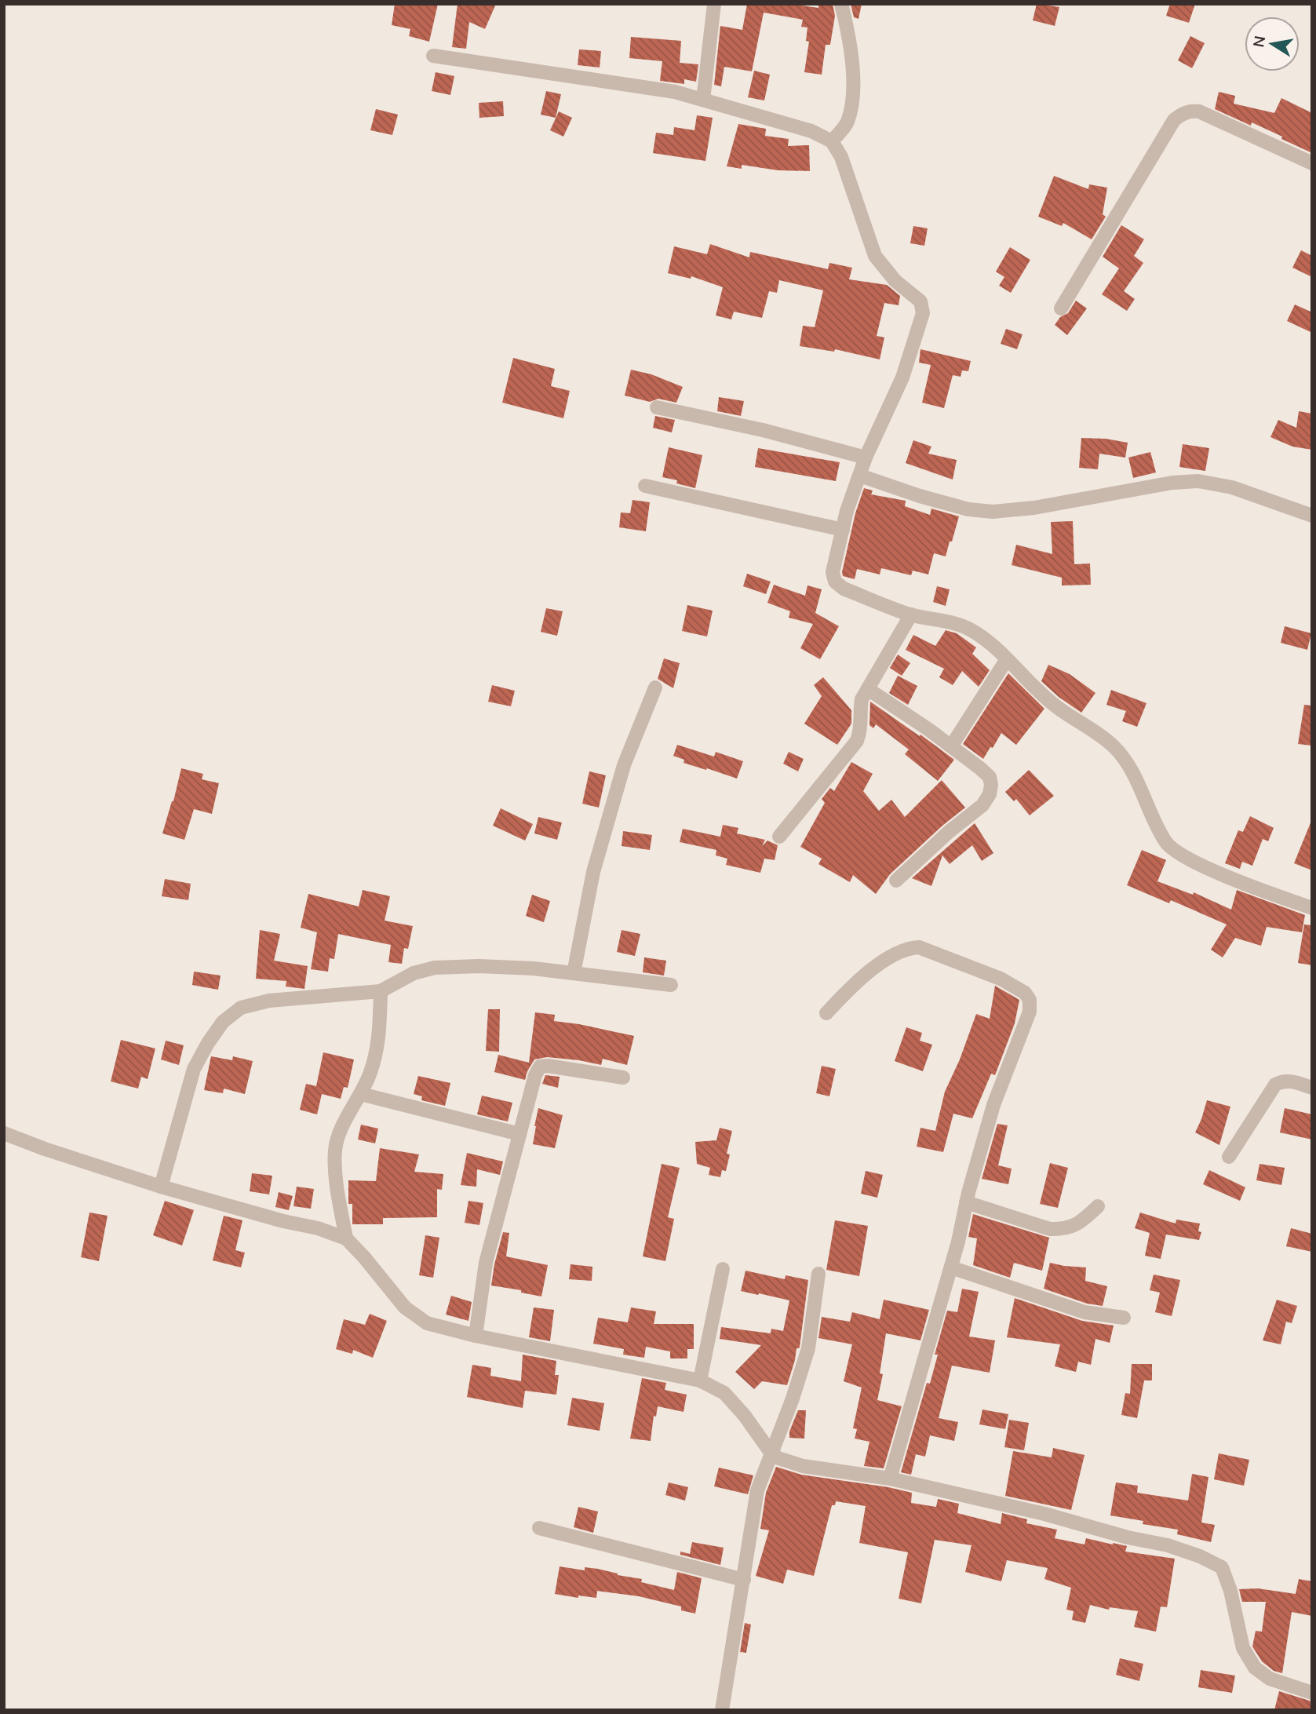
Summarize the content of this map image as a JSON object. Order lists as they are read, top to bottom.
{
  "north": "left"
}
